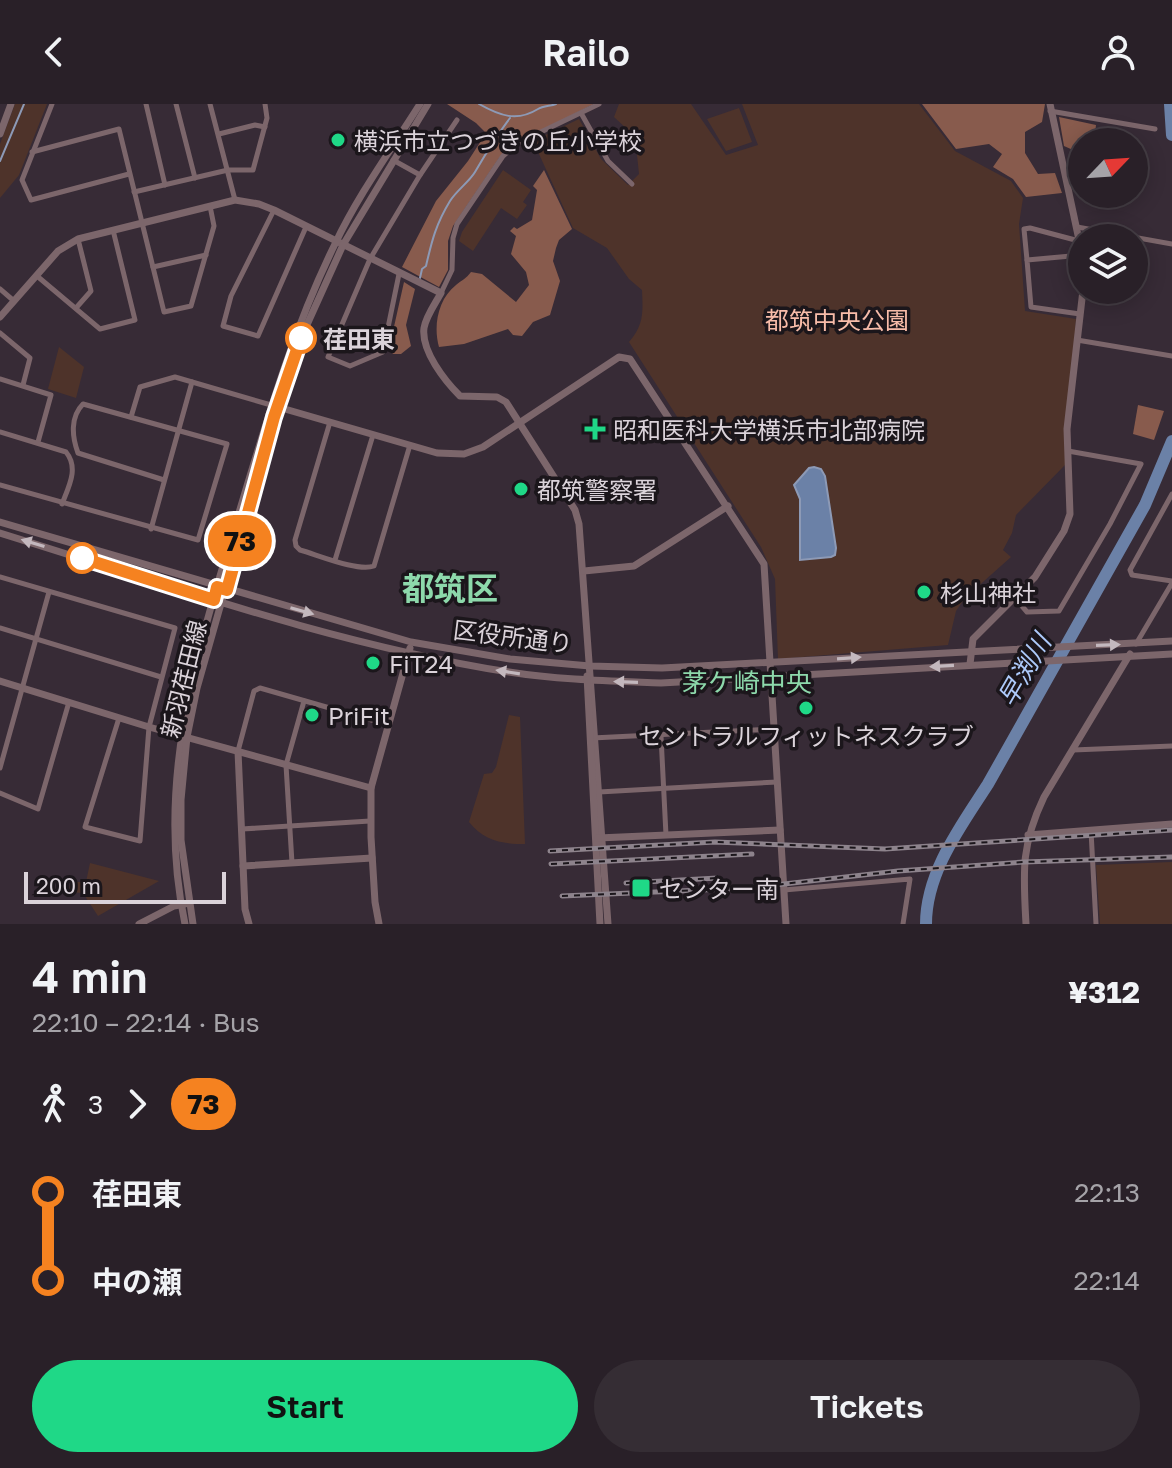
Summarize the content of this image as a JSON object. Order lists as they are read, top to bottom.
{
  "streets": {
    "street": ["区役所通り", "新羽荏田線"]
  },
  "crossings": [
    ["区役所通り", "新羽荏田線"]
  ],
  "districts": ["都筑区", "茅ケ崎中央"],
  "water": ["早渕川"],
  "parks": ["都筑中央公園"],
  "places": {
    "other": [
      "横浜市立つづきの丘小学校",
      "荏田東",
      "都筑警察署",
      "杉山神社",
      "FiT24",
      "セントラルフィットネスクラブ",
      "PriFit"
    ],
    "health": ["昭和医科大学横浜市北部病院"],
    "transit": ["センター南"]
  },
  "lines": ["bus line 73"],
  "scale_bar": "200 m",
  "north": "top right",
  "page": {
    "header": "Railo",
    "on_map": "73",
    "scale": "200 m",
    "heading": ["4 min", "22:10 – 22:14 · Bus", "¥312"],
    "legs": ["3", "73"],
    "list": [
      {
        "name": "荏田東",
        "value": "22:13"
      },
      {
        "name": "中の瀬",
        "value": "22:14"
      }
    ],
    "buttons": ["Start", "Tickets"]
  }
}
